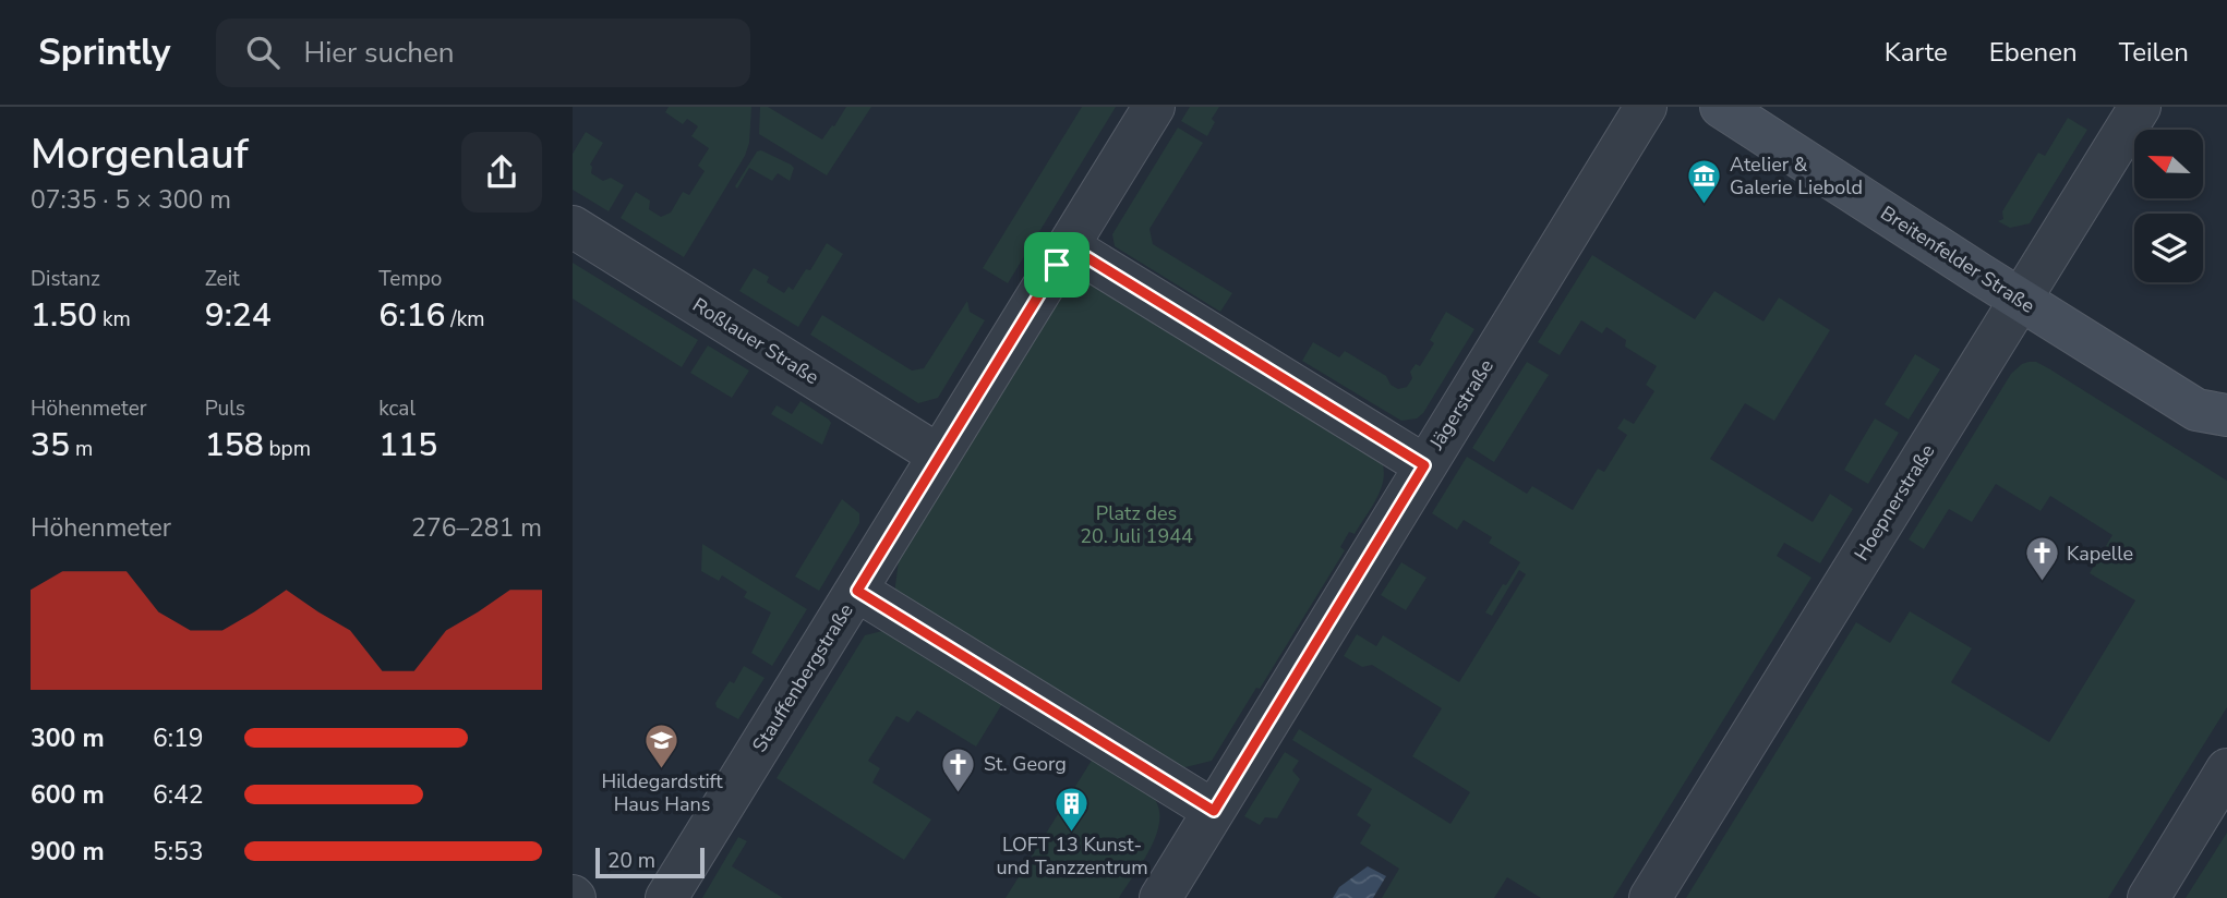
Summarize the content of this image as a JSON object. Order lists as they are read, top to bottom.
{
  "streets": {
    "main road": ["Breitenfelder Straße"],
    "street": [
      "Roßlauer Straße",
      "Jägerstraße",
      "Hoepnerstraße",
      "Stauffenbergstraße"
    ]
  },
  "crossings": [
    ["Breitenfelder Straße", "Hoepnerstraße"],
    ["Roßlauer Straße", "Stauffenbergstraße"]
  ],
  "parks": ["Platz des 20. Juli 1944"],
  "places": {
    "museum": ["Atelier & Galerie Liebold"],
    "church": ["Kapelle", "St. Georg"],
    "school or university": ["Hildegardstift Haus Hans"],
    "building": ["LOFT 13 Kunst- und Tanzzentrum"]
  },
  "scale_bar": "20 m",
  "north": "left",
  "page": {
    "header": "Sprintly",
    "search": "Hier suchen",
    "nav": ["Karte", "Ebenen", "Teilen"],
    "heading": ["Morgenlauf", "07:35 · 5 × 300 m"],
    "stats": [
      ["Distanz", "1.50 km"],
      ["Zeit", "9:24"],
      ["Tempo", "6:16 /km"],
      ["Höhenmeter", "35 m"],
      ["Puls", "158 bpm"],
      ["kcal", "115"]
    ],
    "chart": ["Höhenmeter", "276–281 m"],
    "list": [
      {
        "name": "300 m",
        "note": "6:19"
      },
      {
        "name": "600 m",
        "note": "6:42"
      },
      {
        "name": "900 m",
        "note": "5:53"
      }
    ],
    "scale": "20 m"
  }
}
